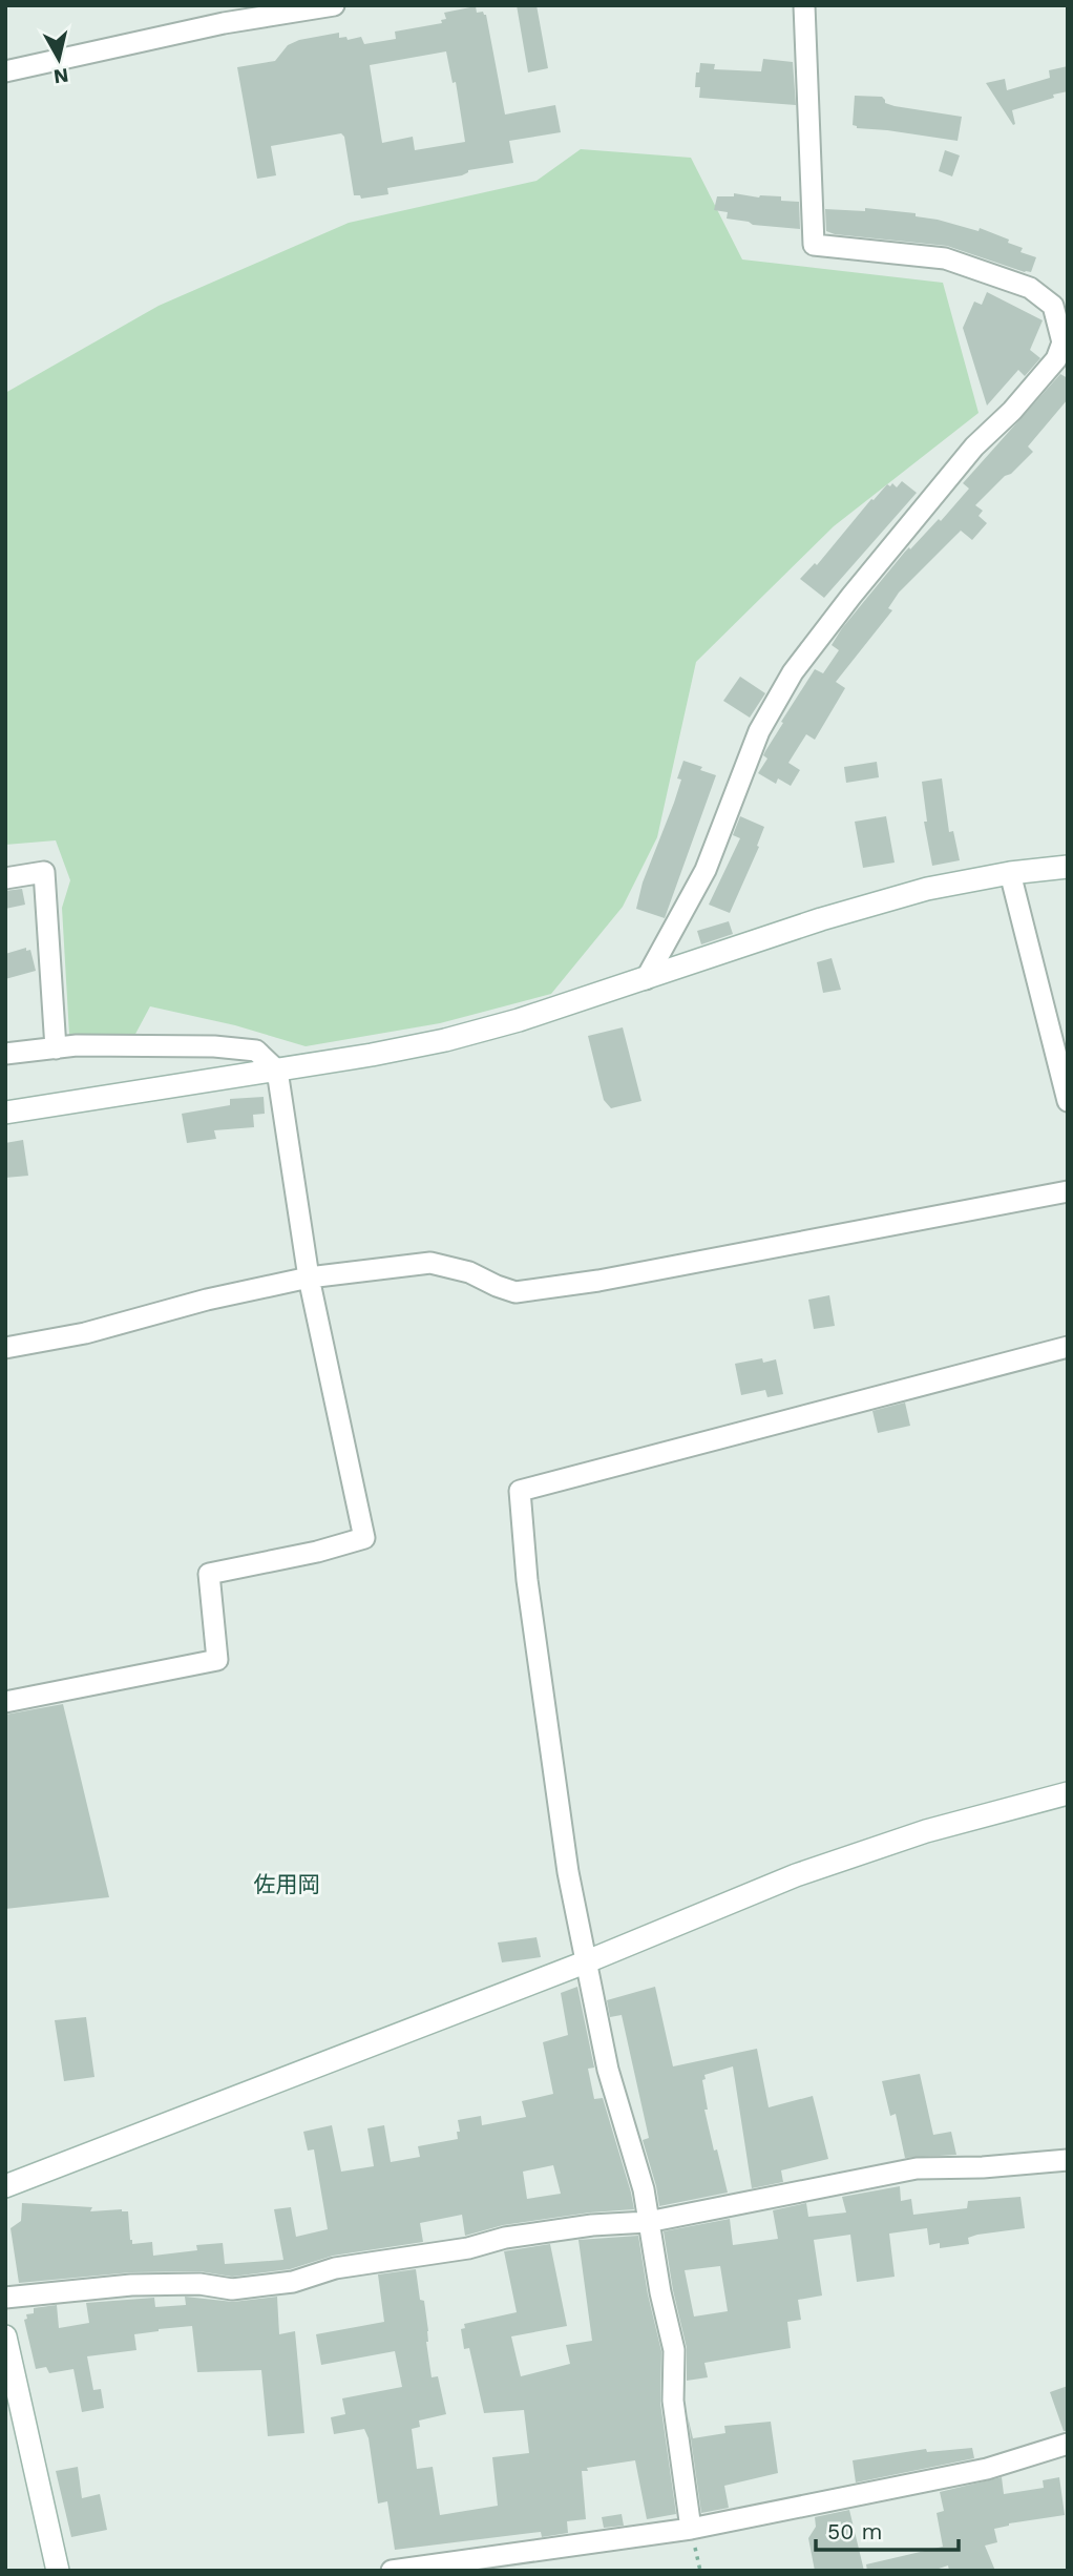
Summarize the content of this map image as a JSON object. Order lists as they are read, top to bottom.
{
  "districts": ["佐用岡"],
  "scale_bar": "50 m",
  "north": "bottom"
}
